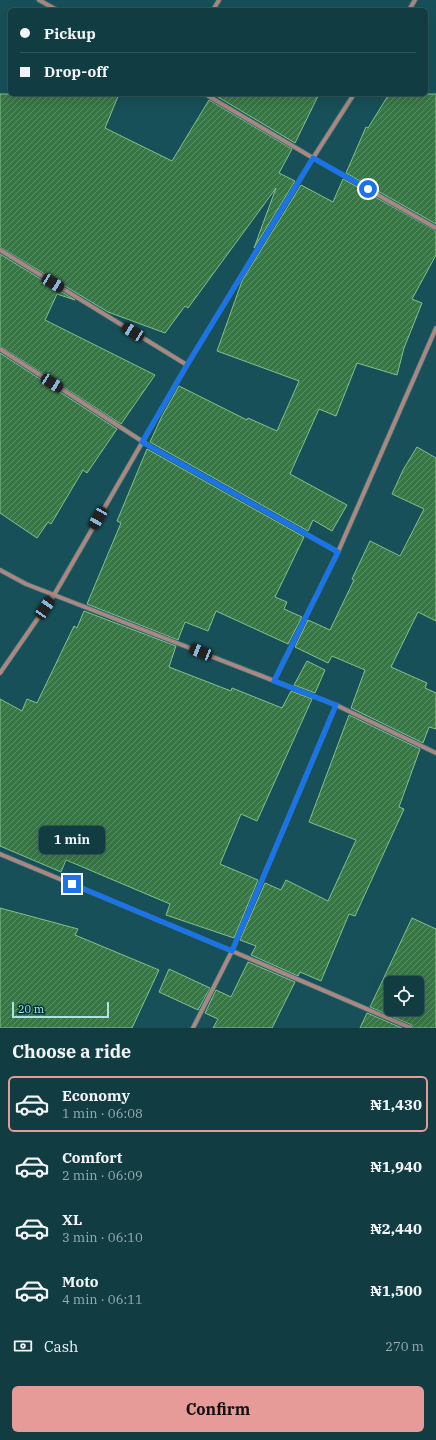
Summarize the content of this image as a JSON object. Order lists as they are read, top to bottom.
{
  "scale_bar": "20 m",
  "page": {
    "banner": ["Pickup", "Drop-off"],
    "bubble": "1 min",
    "scale": "20 m",
    "heading": "Choose a ride",
    "list": [
      {
        "name": "Economy",
        "note": "1 min · 06:08",
        "value": "₦1,430"
      },
      {
        "name": "Comfort",
        "note": "2 min · 06:09",
        "value": "₦1,940"
      },
      {
        "name": "XL",
        "note": "3 min · 06:10",
        "value": "₦2,440"
      },
      {
        "name": "Moto",
        "note": "4 min · 06:11",
        "value": "₦1,500"
      }
    ],
    "pay": ["Cash", "270 m"],
    "buttons": "Confirm"
  }
}
